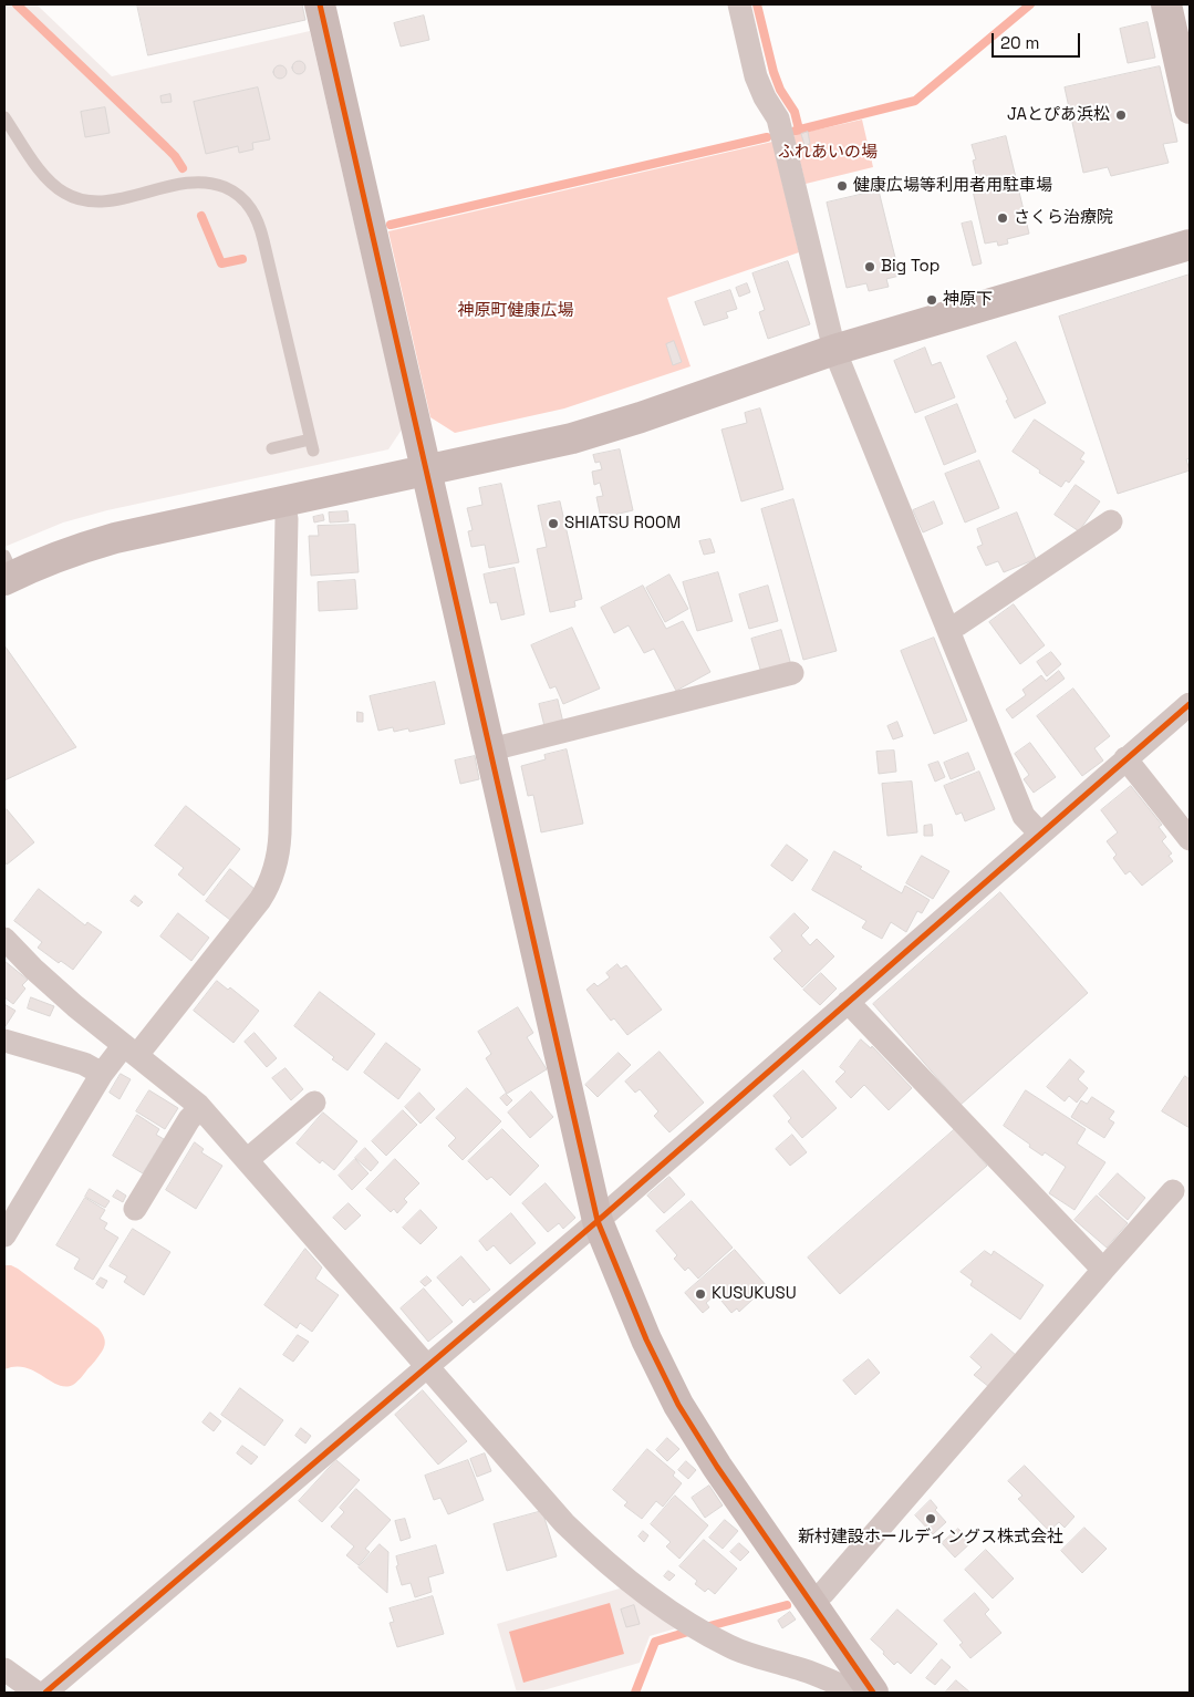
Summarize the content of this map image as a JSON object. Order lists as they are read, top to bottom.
{
  "parks": ["ふれあいの場", "神原町健康広場"],
  "places": [
    "JAとぴあ浜松",
    "健康広場等利用者用駐車場",
    "さくら治療院",
    "Big Top",
    "神原下",
    "SHIATSU ROOM",
    "KUSUKUSU",
    "新村建設ホールディングス株式会社"
  ],
  "scale_bar": "20 m"
}
